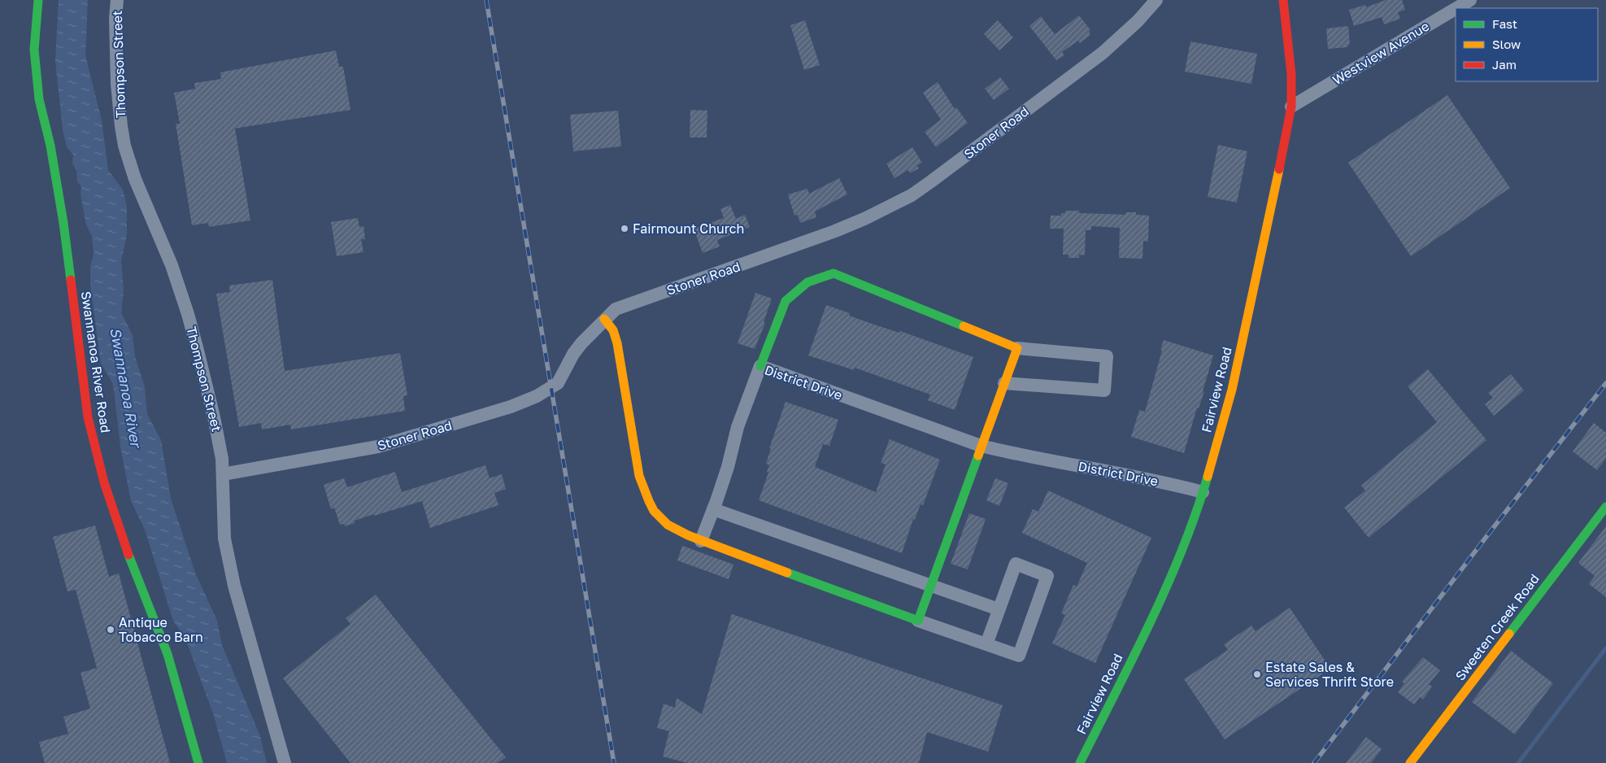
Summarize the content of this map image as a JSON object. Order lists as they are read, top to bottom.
{
  "streets": {
    "main road": ["Swannanoa River Road", "Fairview Road", "Sweeten Creek Road"],
    "street": [
      "Westview Avenue",
      "Thompson Street",
      "Stoner Road",
      "District Drive"
    ]
  },
  "crossings": [
    ["Westview Avenue", "Fairview Road"],
    ["Thompson Street", "Stoner Road"],
    ["District Drive", "Fairview Road"]
  ],
  "water": ["Swannanoa River"],
  "places": ["Fairmount Church", "Antique Tobacco Barn", "Estate Sales & Services Thrift Store"],
  "legend": ["Fast", "Slow", "Jam"]
}
